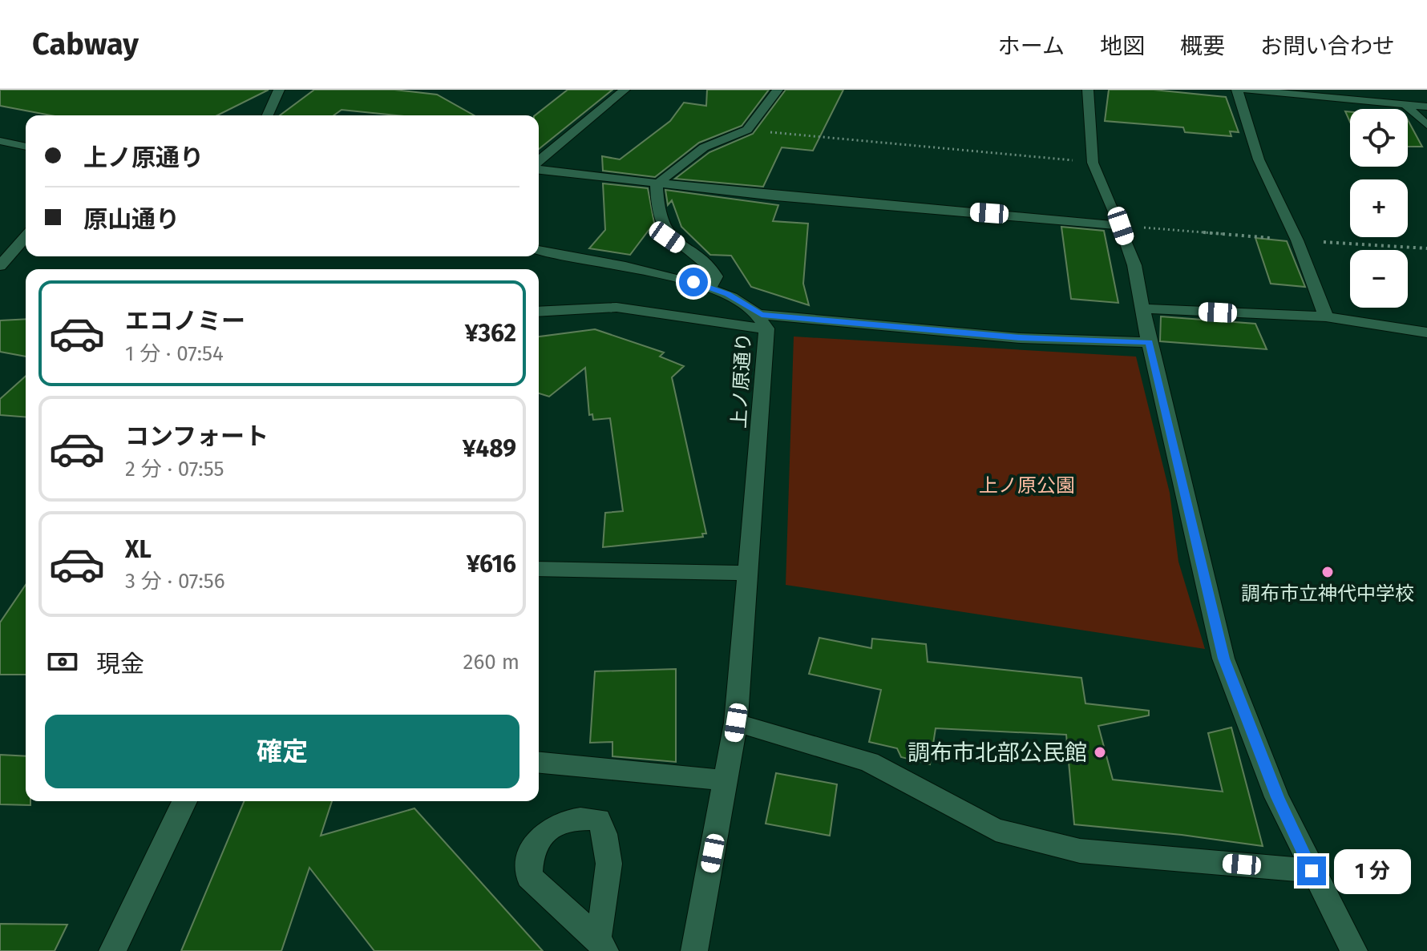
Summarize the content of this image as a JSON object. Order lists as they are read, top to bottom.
{
  "streets": {
    "street": ["上ノ原通り"]
  },
  "parks": ["上ノ原公園"],
  "places": ["調布市立神代中学校", "調布市北部公民館"],
  "page": {
    "header": "Cabway",
    "nav": [
      "ホーム",
      "地図",
      "概要",
      "お問い合わせ"
    ],
    "map_buttons": ["+", "−"],
    "banner": ["上ノ原通り", "原山通り"],
    "list": [
      {
        "name": "エコノミー",
        "note": "1 分 · 07:54",
        "value": "¥362"
      },
      {
        "name": "コンフォート",
        "note": "2 分 · 07:55",
        "value": "¥489"
      },
      {
        "name": "XL",
        "note": "3 分 · 07:56",
        "value": "¥616"
      }
    ],
    "pay": ["現金", "260 m"],
    "buttons": "確定",
    "bubble": "1 分"
  }
}
